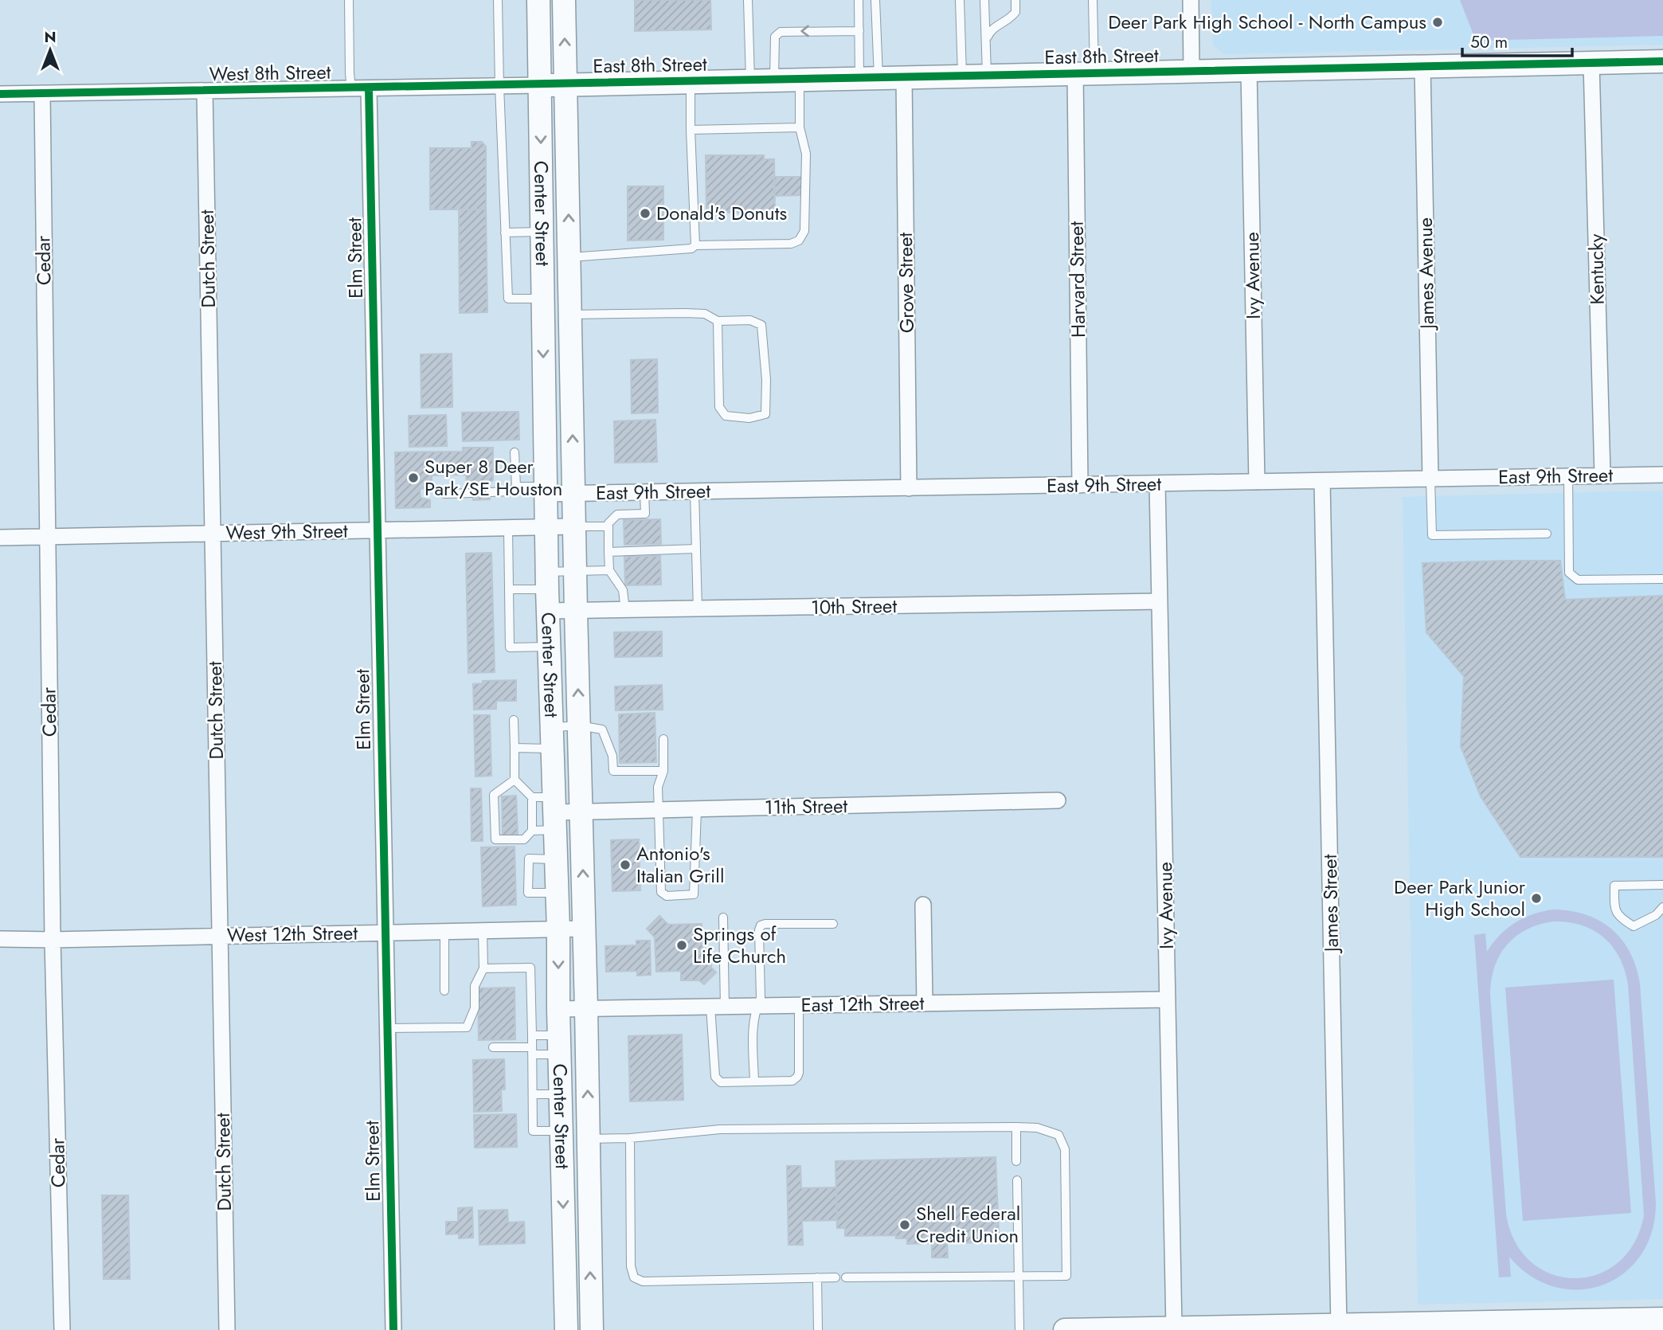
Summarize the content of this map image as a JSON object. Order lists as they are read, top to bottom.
{
  "streets": {
    "main road": ["East 8th Street", "Center Street"],
    "street": [
      "West 8th Street",
      "Elm Street",
      "Dutch Street",
      "Cedar",
      "Kentucky",
      "James Avenue",
      "Ivy Avenue",
      "Harvard Street",
      "Grove Street",
      "East 9th Street",
      "West 9th Street",
      "10th Street",
      "11th Street",
      "James Street",
      "West 12th Street",
      "East 12th Street"
    ]
  },
  "crossings": [
    ["East 8th Street", "West 8th Street"],
    ["East 8th Street", "Center Street"],
    ["East 8th Street", "Kentucky"],
    ["East 8th Street", "James Avenue"],
    ["East 8th Street", "Ivy Avenue"],
    ["East 8th Street", "Harvard Street"],
    ["East 8th Street", "Grove Street"],
    ["West 8th Street", "Center Street"],
    ["West 8th Street", "Elm Street"],
    ["West 8th Street", "Dutch Street"],
    ["West 8th Street", "Cedar"],
    ["Center Street", "East 9th Street"],
    ["Center Street", "West 9th Street"],
    ["Center Street", "10th Street"],
    ["Center Street", "11th Street"],
    ["Center Street", "West 12th Street"],
    ["Center Street", "East 12th Street"],
    ["Elm Street", "West 9th Street"],
    ["Elm Street", "West 12th Street"],
    ["Dutch Street", "West 9th Street"],
    ["Dutch Street", "West 12th Street"],
    ["Cedar", "West 9th Street"],
    ["Cedar", "West 12th Street"],
    ["Kentucky", "East 9th Street"],
    ["James Avenue", "East 9th Street"],
    ["Ivy Avenue", "East 9th Street"],
    ["Ivy Avenue", "10th Street"],
    ["Ivy Avenue", "East 12th Street"],
    ["Harvard Street", "East 9th Street"],
    ["Grove Street", "East 9th Street"],
    ["East 9th Street", "James Street"]
  ],
  "places": [
    "Deer Park High School - North Campus",
    "Donald's Donuts",
    "Super 8 Deer Park/SE Houston",
    "Antonio's Italian Grill",
    "Deer Park Junior High School",
    "Springs of Life Church",
    "Shell Federal Credit Union"
  ],
  "scale_bar": "50 m",
  "north": "top"
}
